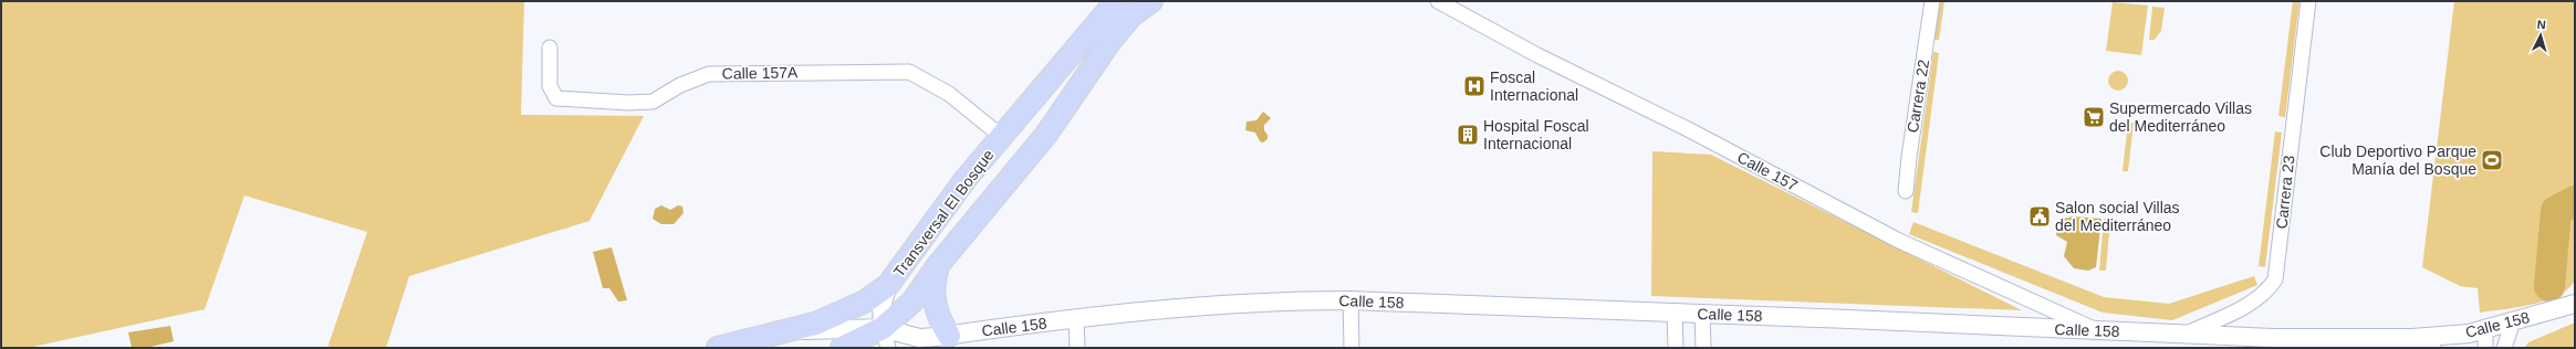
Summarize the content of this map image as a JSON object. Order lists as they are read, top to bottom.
{
  "streets": {
    "main road": ["Transversal El Bosque"],
    "street": [
      "Calle 157A",
      "Carrera 22",
      "Calle 157",
      "Carrera 23",
      "Calle 158"
    ]
  },
  "crossings": [
    ["Calle 157A", "Transversal El Bosque"],
    ["Calle 157", "Calle 158"],
    ["Carrera 23", "Calle 158"],
    ["Transversal El Bosque", "Calle 158"]
  ],
  "places": {
    "hospital": ["Foscal Internacional"],
    "supermarket": ["Supermercado Villas del Mediterráneo"],
    "building": ["Hospital Foscal Internacional"],
    "sports": ["Club Deportivo Parque Manía del Bosque"],
    "public building": ["Salon social Villas del Mediterráneo"]
  },
  "north": "top"
}
